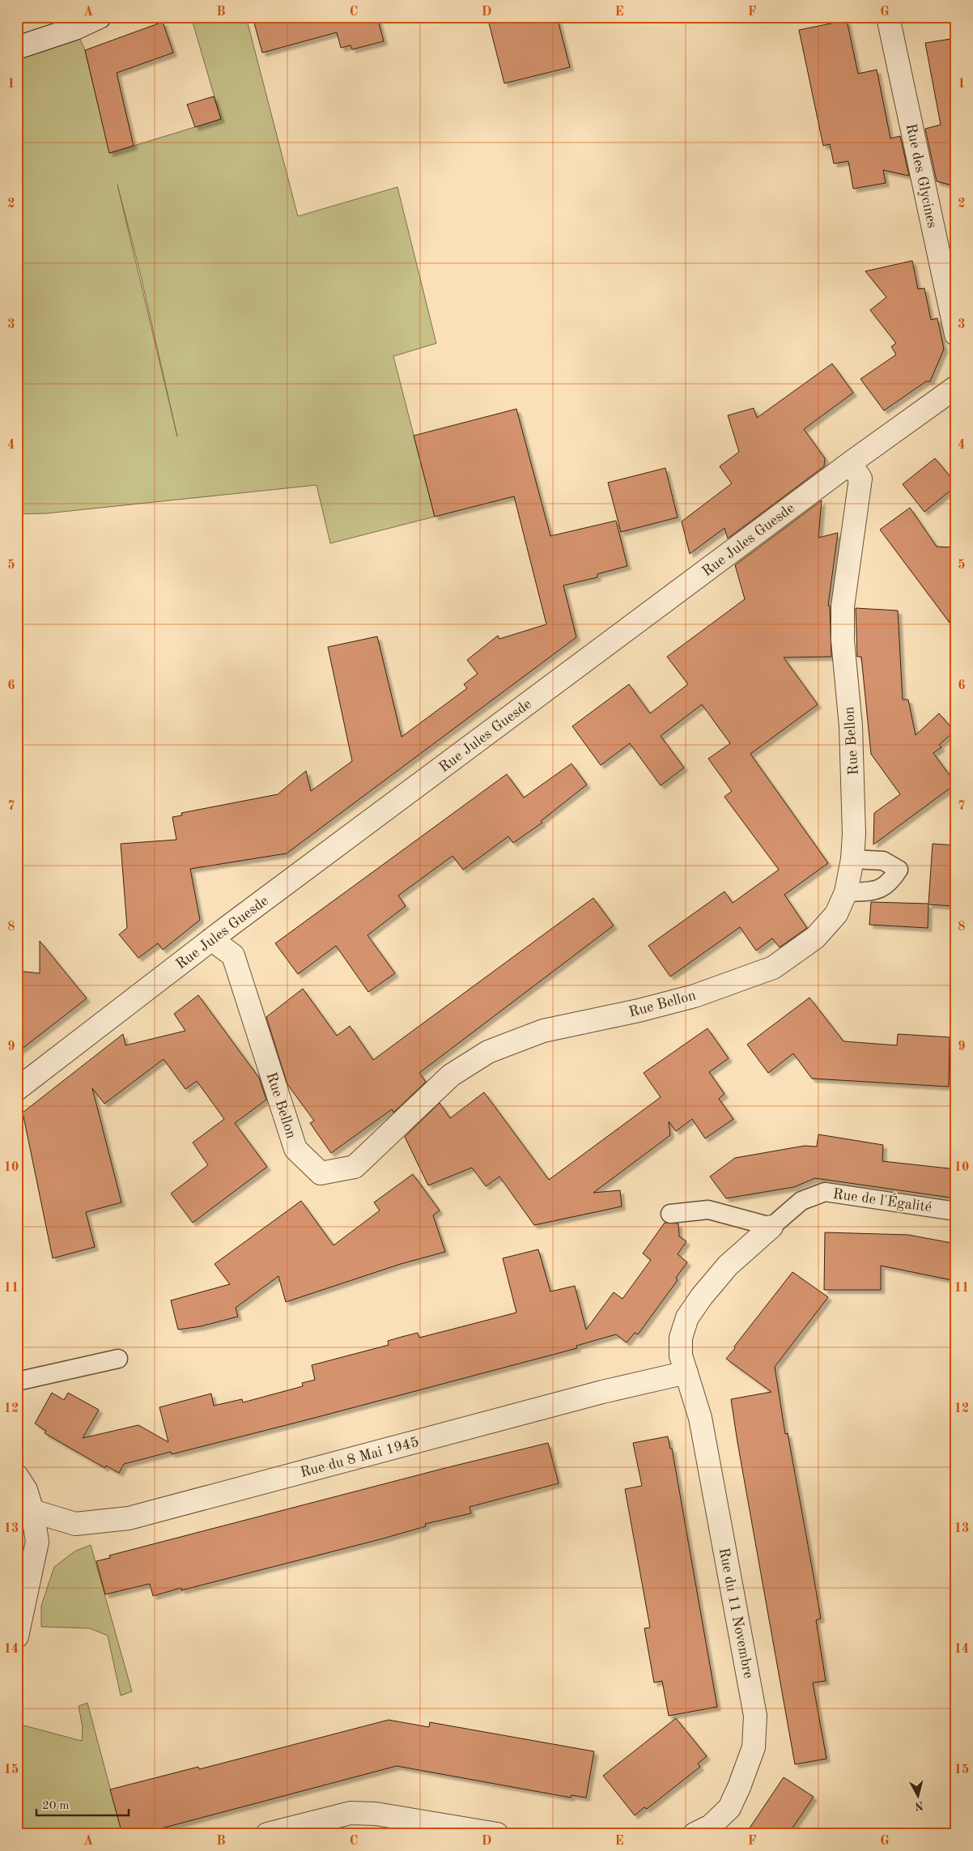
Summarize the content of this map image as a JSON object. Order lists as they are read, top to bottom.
{
  "streets": {
    "street": [
      "Rue des Glycines",
      "Rue Jules Guesde",
      "Rue Bellon",
      "Rue du 8 Mai 1945",
      "Rue du 11 Novembre"
    ],
    "lane": ["Rue de l'Égalité"]
  },
  "crossings": [
    ["Rue Jules Guesde", "Rue Bellon"],
    ["Rue de l'Égalité", "Rue du 11 Novembre"],
    ["Rue du 8 Mai 1945", "Rue du 11 Novembre"]
  ],
  "scale_bar": "20 m",
  "north": "bottom",
  "grid": {
    "columns": [
      "A",
      "B",
      "C",
      "D",
      "E",
      "F",
      "G"
    ],
    "rows": [
      "1",
      "2",
      "3",
      "4",
      "5",
      "6",
      "7",
      "8",
      "9",
      "10",
      "11",
      "12",
      "13",
      "14",
      "15"
    ]
  }
}
